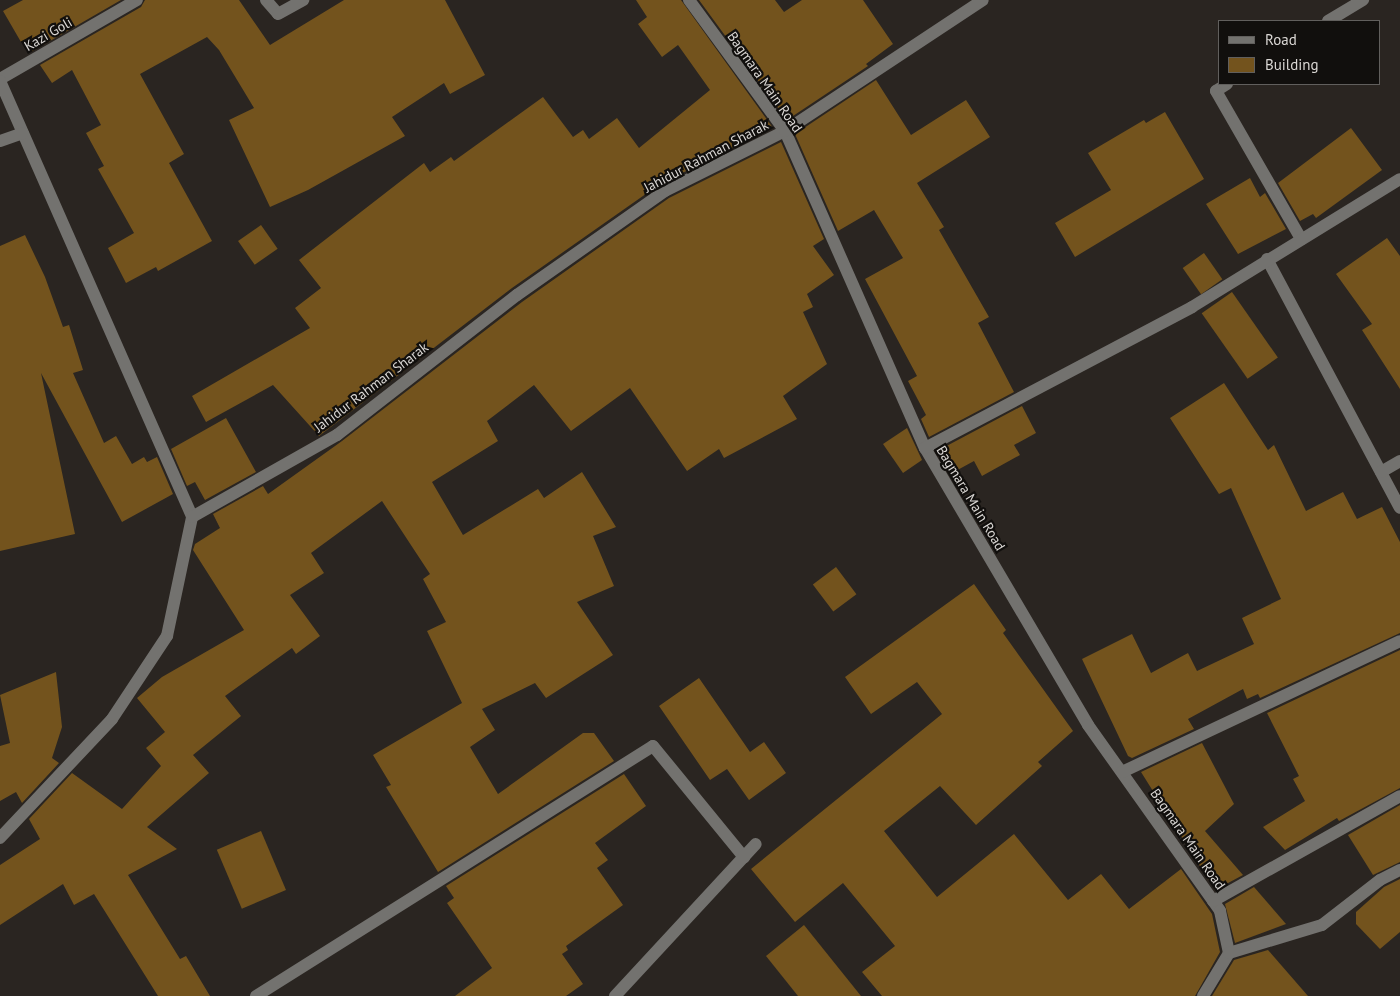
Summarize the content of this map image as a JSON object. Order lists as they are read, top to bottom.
{
  "streets": {
    "street": ["Kazi Goli", "Bagmara Main Road", "Jahidur Rahman Sharak"]
  },
  "crossings": [
    ["Bagmara Main Road", "Jahidur Rahman Sharak"]
  ],
  "legend": ["Road", "Building"]
}
